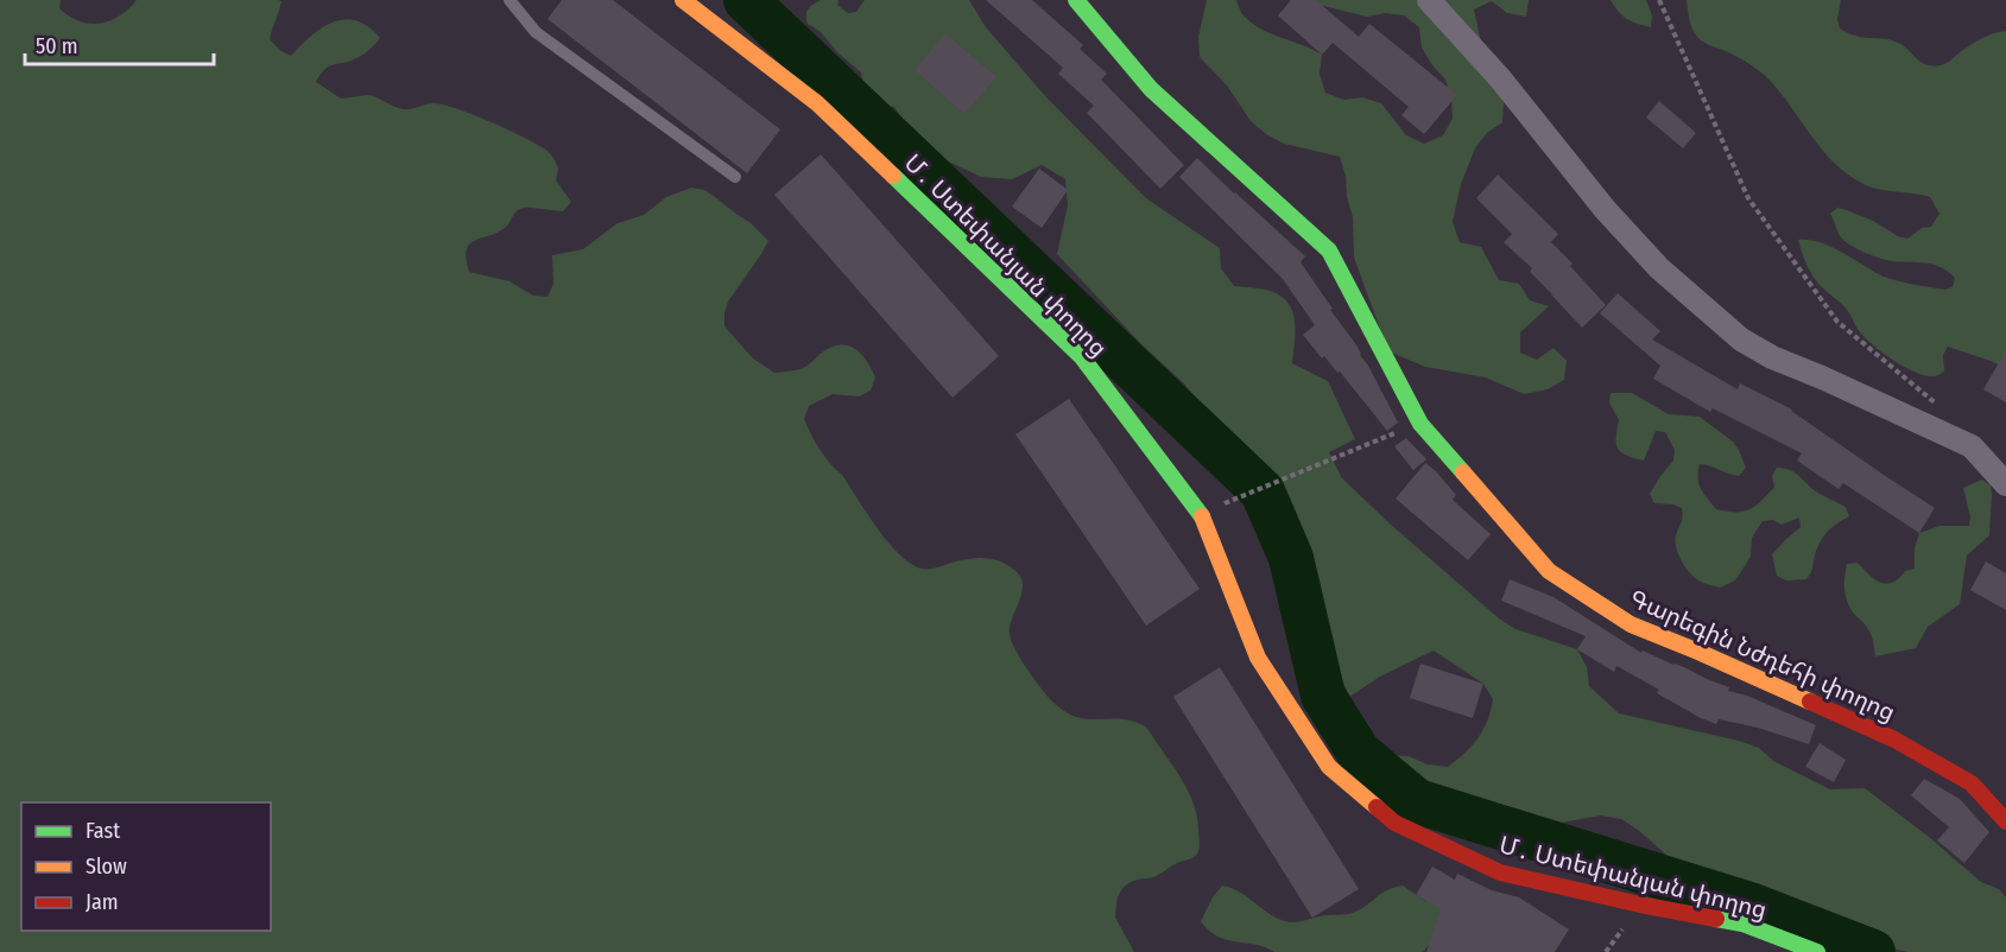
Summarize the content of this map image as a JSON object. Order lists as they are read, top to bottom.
{
  "streets": {
    "street": ["Մ․ Ստեփանյան փողոց", "Գարեգին Նժդեհի փողոց"]
  },
  "legend": ["Fast", "Slow", "Jam"],
  "scale_bar": "50 m"
}
